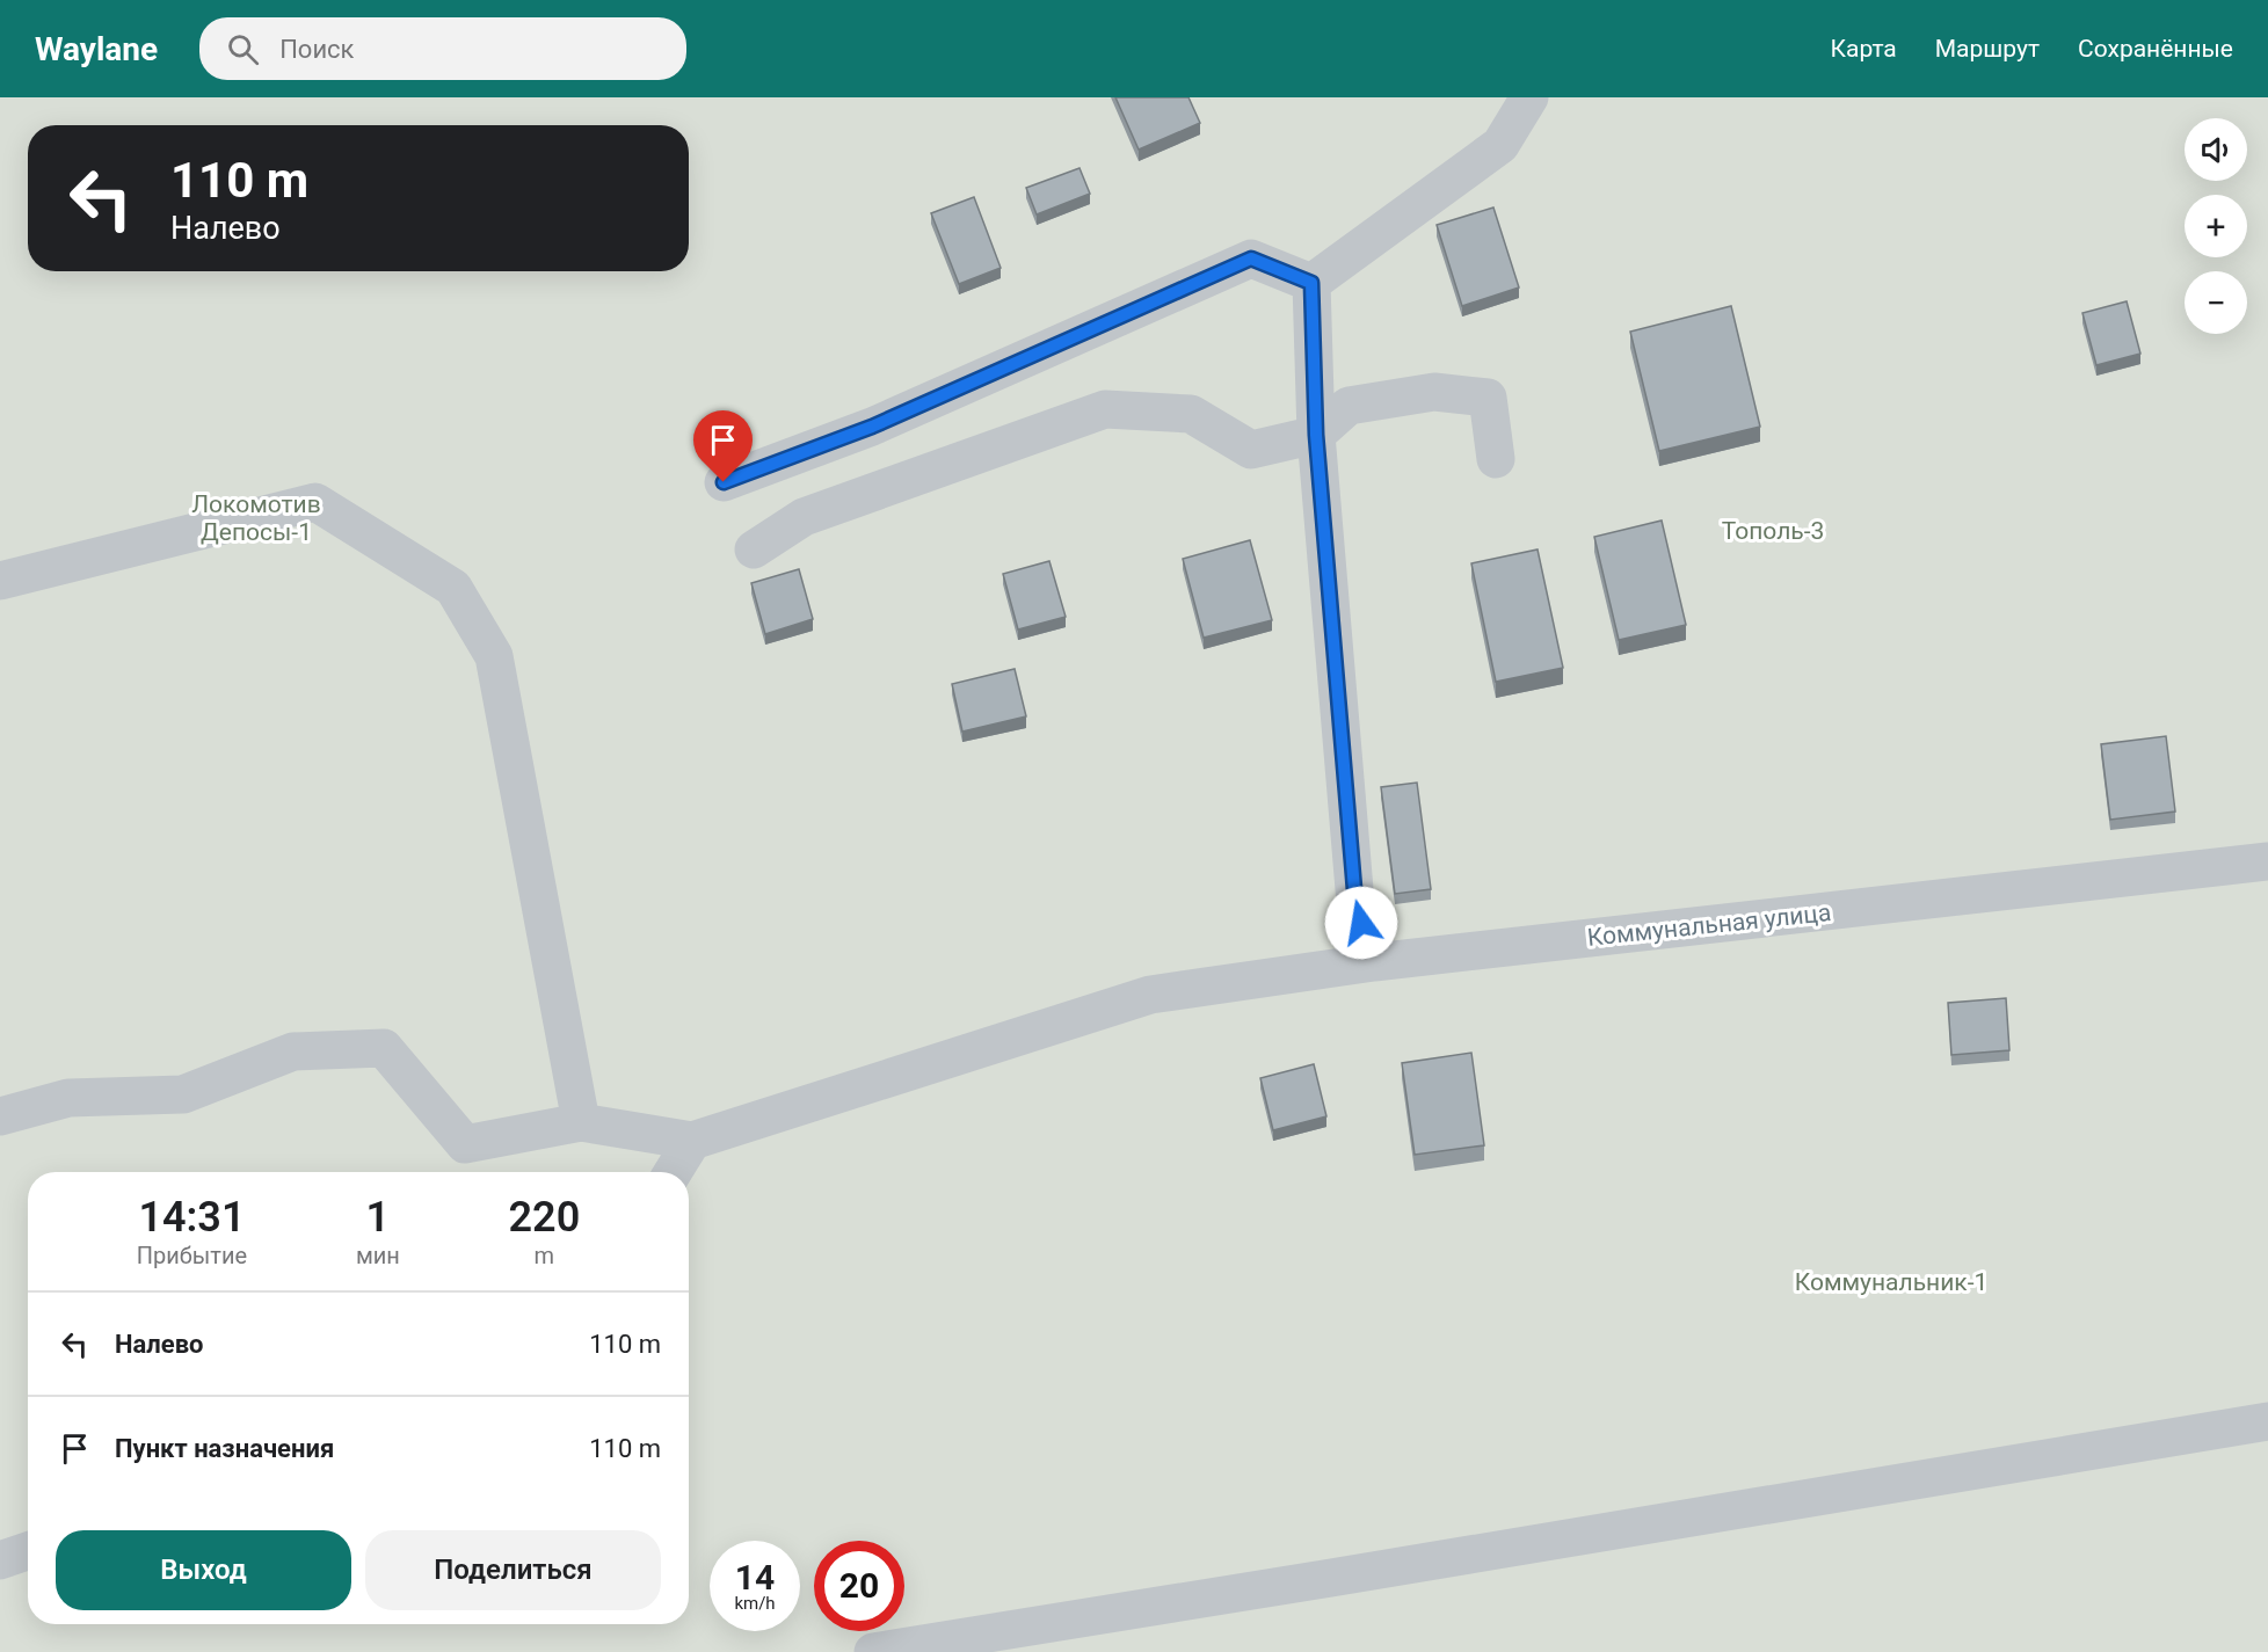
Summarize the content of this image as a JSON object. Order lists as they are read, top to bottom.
{
  "streets": {
    "lane": ["Коммунальная улица"]
  },
  "parks": ["Локомотив Депосы-1", "Тополь-3", "Коммунальник-1"],
  "page": {
    "header": "Waylane",
    "search": "Поиск",
    "nav": ["Карта", "Маршрут", "Сохранённые"],
    "map_buttons": ["+", "−"],
    "turn": ["110 m", "Налево"],
    "eta": [
      "14:31",
      "Прибытие",
      "1",
      "мин",
      "220",
      "m"
    ],
    "list": [
      {
        "name": "Налево",
        "value": "110 m"
      },
      {
        "name": "Пункт назначения",
        "value": "110 m"
      }
    ],
    "buttons": ["Выход", "Поделиться"],
    "speed": "14 km/h",
    "limit": "20"
  }
}
